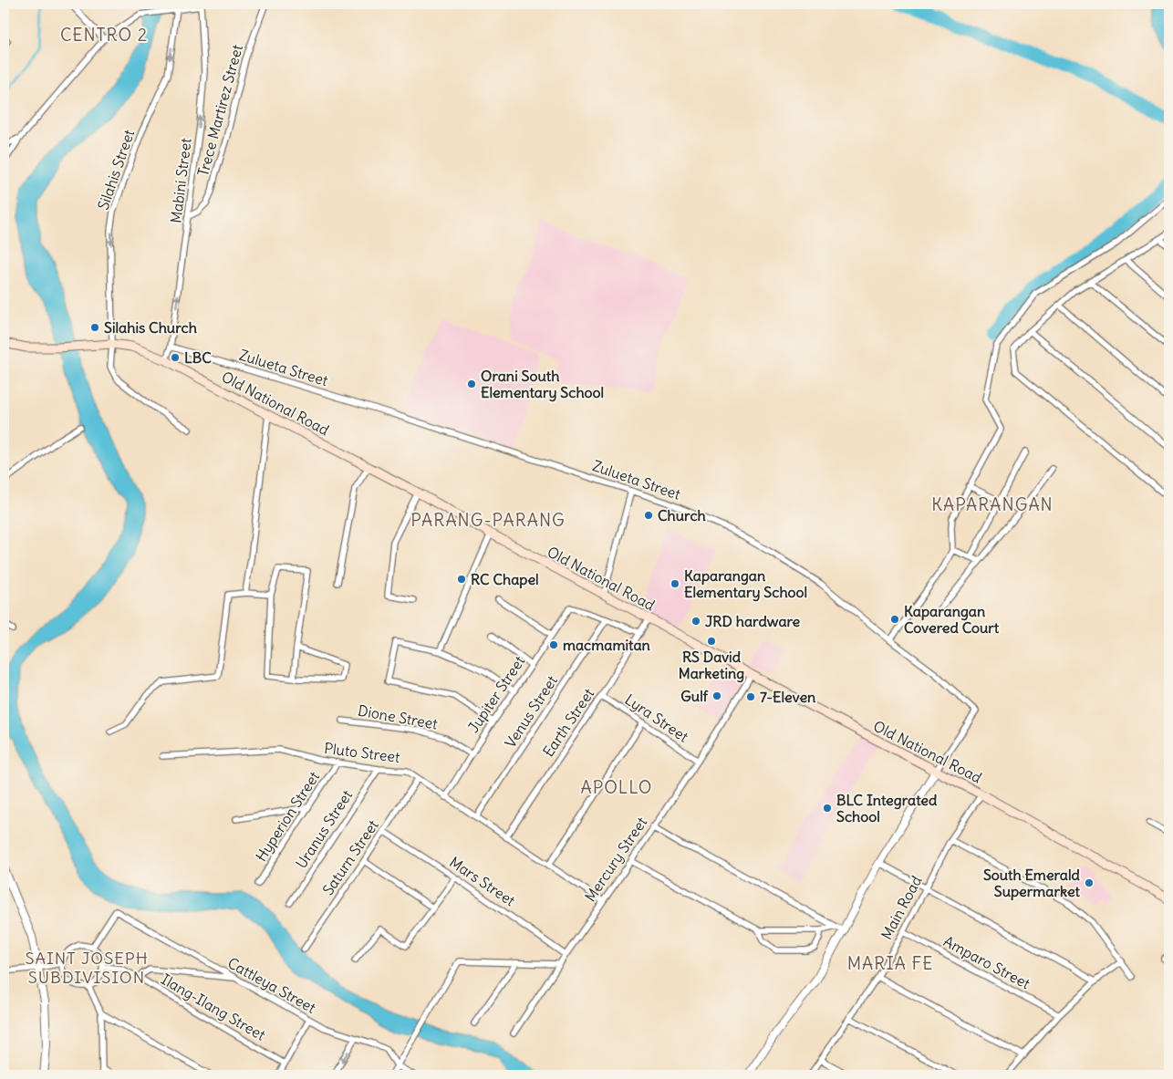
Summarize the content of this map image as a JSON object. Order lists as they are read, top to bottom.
{
  "streets": {
    "main road": ["Old National Road"],
    "street": [
      "Trece Martirez Street",
      "Silahis Street",
      "Mabini Street",
      "Zulueta Street",
      "Jupiter Street",
      "Venus Street",
      "Dione Street",
      "Lyra Street",
      "Earth Street",
      "Pluto Street",
      "Hyperion Street",
      "Uranus Street",
      "Saturn Street",
      "Mercury Street",
      "Mars Street",
      "Main Road",
      "Amparo Street",
      "Cattleya Street",
      "Ilang-Ilang Street"
    ]
  },
  "crossings": [
    ["Trece Martirez Street", "Mabini Street"],
    ["Silahis Street", "Old National Road"],
    ["Mabini Street", "Zulueta Street"],
    ["Mabini Street", "Old National Road"],
    ["Zulueta Street", "Old National Road"],
    ["Old National Road", "Earth Street"],
    ["Old National Road", "Mercury Street"],
    ["Old National Road", "Main Road"],
    ["Jupiter Street", "Venus Street"],
    ["Jupiter Street", "Dione Street"],
    ["Jupiter Street", "Pluto Street"],
    ["Venus Street", "Pluto Street"],
    ["Lyra Street", "Earth Street"],
    ["Lyra Street", "Mercury Street"],
    ["Earth Street", "Pluto Street"],
    ["Pluto Street", "Hyperion Street"],
    ["Pluto Street", "Uranus Street"],
    ["Pluto Street", "Saturn Street"],
    ["Pluto Street", "Mercury Street"],
    ["Saturn Street", "Mars Street"],
    ["Mercury Street", "Mars Street"],
    ["Main Road", "Amparo Street"],
    ["Cattleya Street", "Ilang-Ilang Street"]
  ],
  "one_way": ["Silahis Street", "Mabini Street"],
  "districts": [
    "CENTRO 2",
    "KAPARANGAN",
    "PARANG-PARANG",
    "APOLLO",
    "SAINT JOSEPH SUBDIVISION",
    "MARIA FE"
  ],
  "places": [
    "Silahis Church",
    "LBC",
    "Orani South Elementary School",
    "Church",
    "RC Chapel",
    "Kaparangan Elementary School",
    "Kaparangan Covered Court",
    "JRD hardware",
    "RS David Marketing",
    "macmamitan",
    "Gulf",
    "7-Eleven",
    "BLC Integrated School",
    "South Emerald Supermarket"
  ]
}
